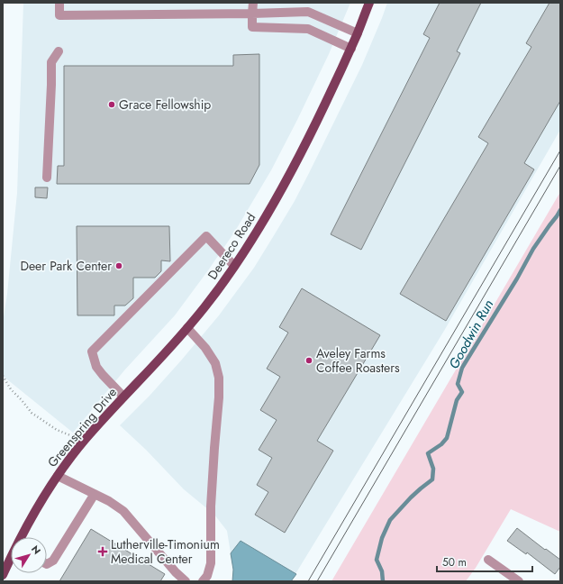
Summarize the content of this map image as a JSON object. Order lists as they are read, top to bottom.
{
  "streets": {
    "main road": ["Deereco Road", "Greenspring Drive"]
  },
  "crossings": [
    ["Deereco Road", "Greenspring Drive"]
  ],
  "water": ["Goodwin Run"],
  "places": {
    "other": ["Grace Fellowship", "Deer Park Center", "Aveley Farms Coffee Roasters"],
    "health": ["Lutherville-Timonium Medical Center"]
  },
  "scale_bar": "50 m",
  "north": "top right"
}
